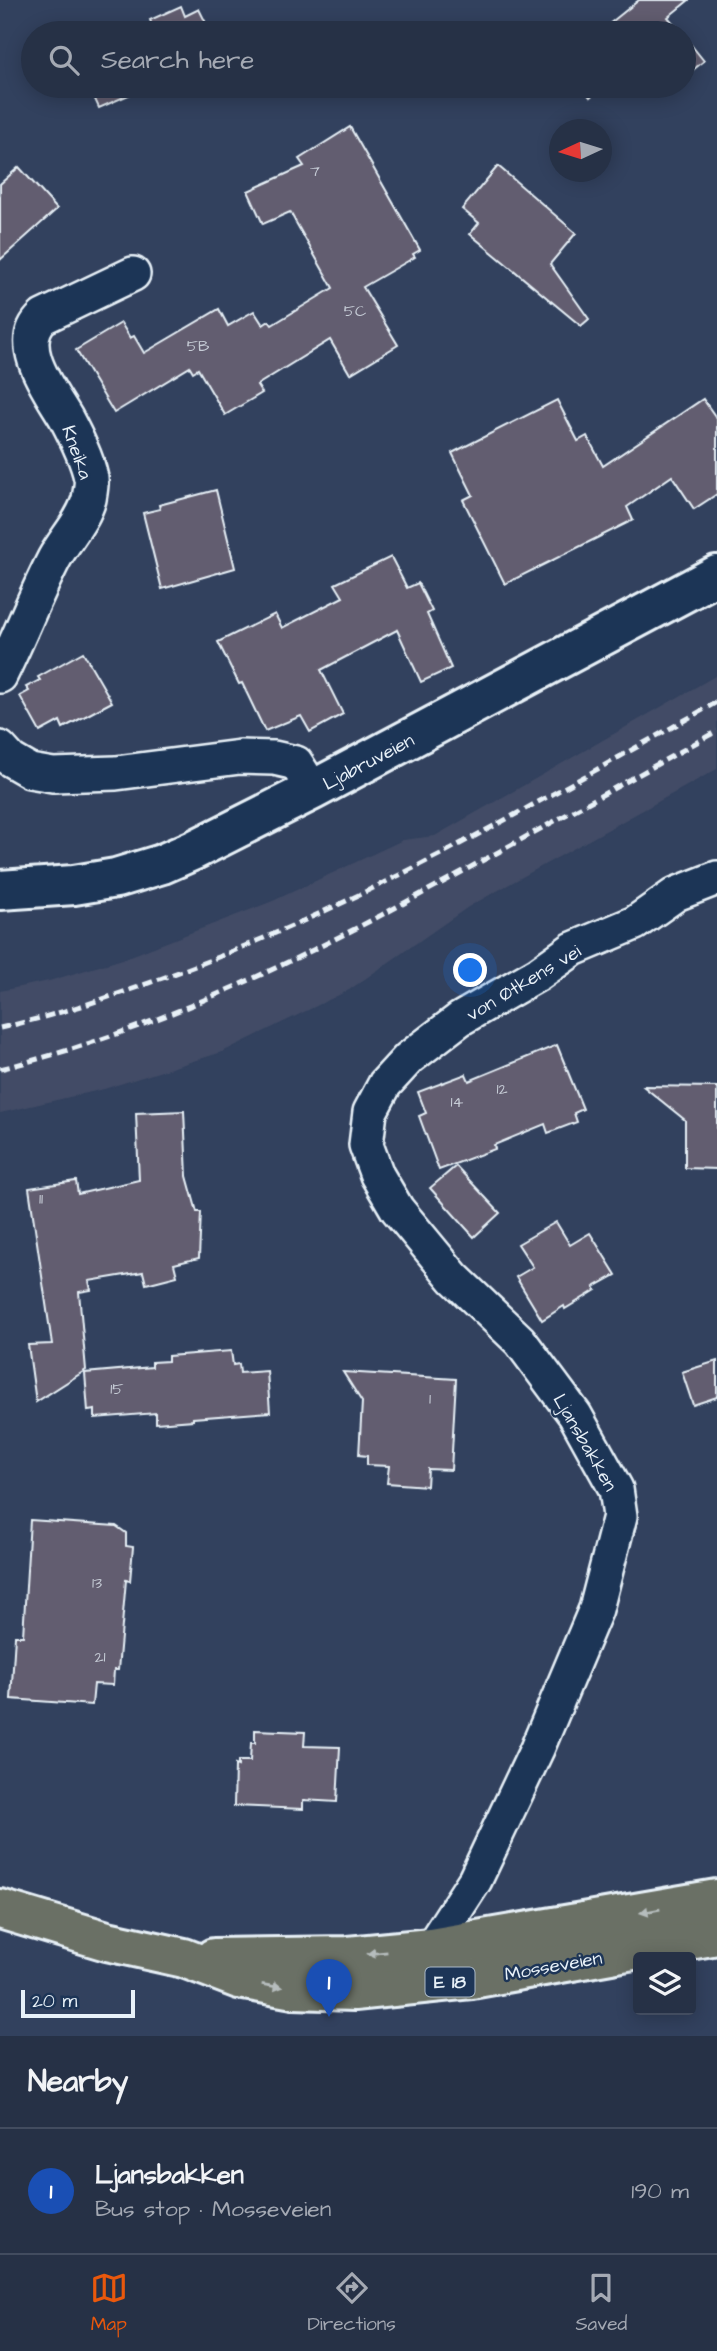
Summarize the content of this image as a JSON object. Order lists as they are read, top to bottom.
{
  "streets": {
    "highway": ["Mosseveien", "E 18"],
    "street": [
      "Kneika",
      "Ljabruveien",
      "von Øtkens vei",
      "Ljansbakken"
    ]
  },
  "crossings": [
    ["von Øtkens vei", "Ljansbakken"],
    ["Ljansbakken", "Mosseveien"]
  ],
  "house_numbers": [
    "7",
    "5C",
    "5B",
    "12",
    "14",
    "11",
    "15",
    "1",
    "13",
    "21"
  ],
  "scale_bar": "20 m",
  "north": "left",
  "page": {
    "search": "Search here",
    "pins": "1",
    "scale": "20 m",
    "heading": "Nearby",
    "list": [
      {
        "mark": "1",
        "name": "Ljansbakken",
        "note": "Bus stop · Mosseveien",
        "value": "190 m"
      }
    ],
    "nav": ["Map", "Directions", "Saved"]
  }
}
